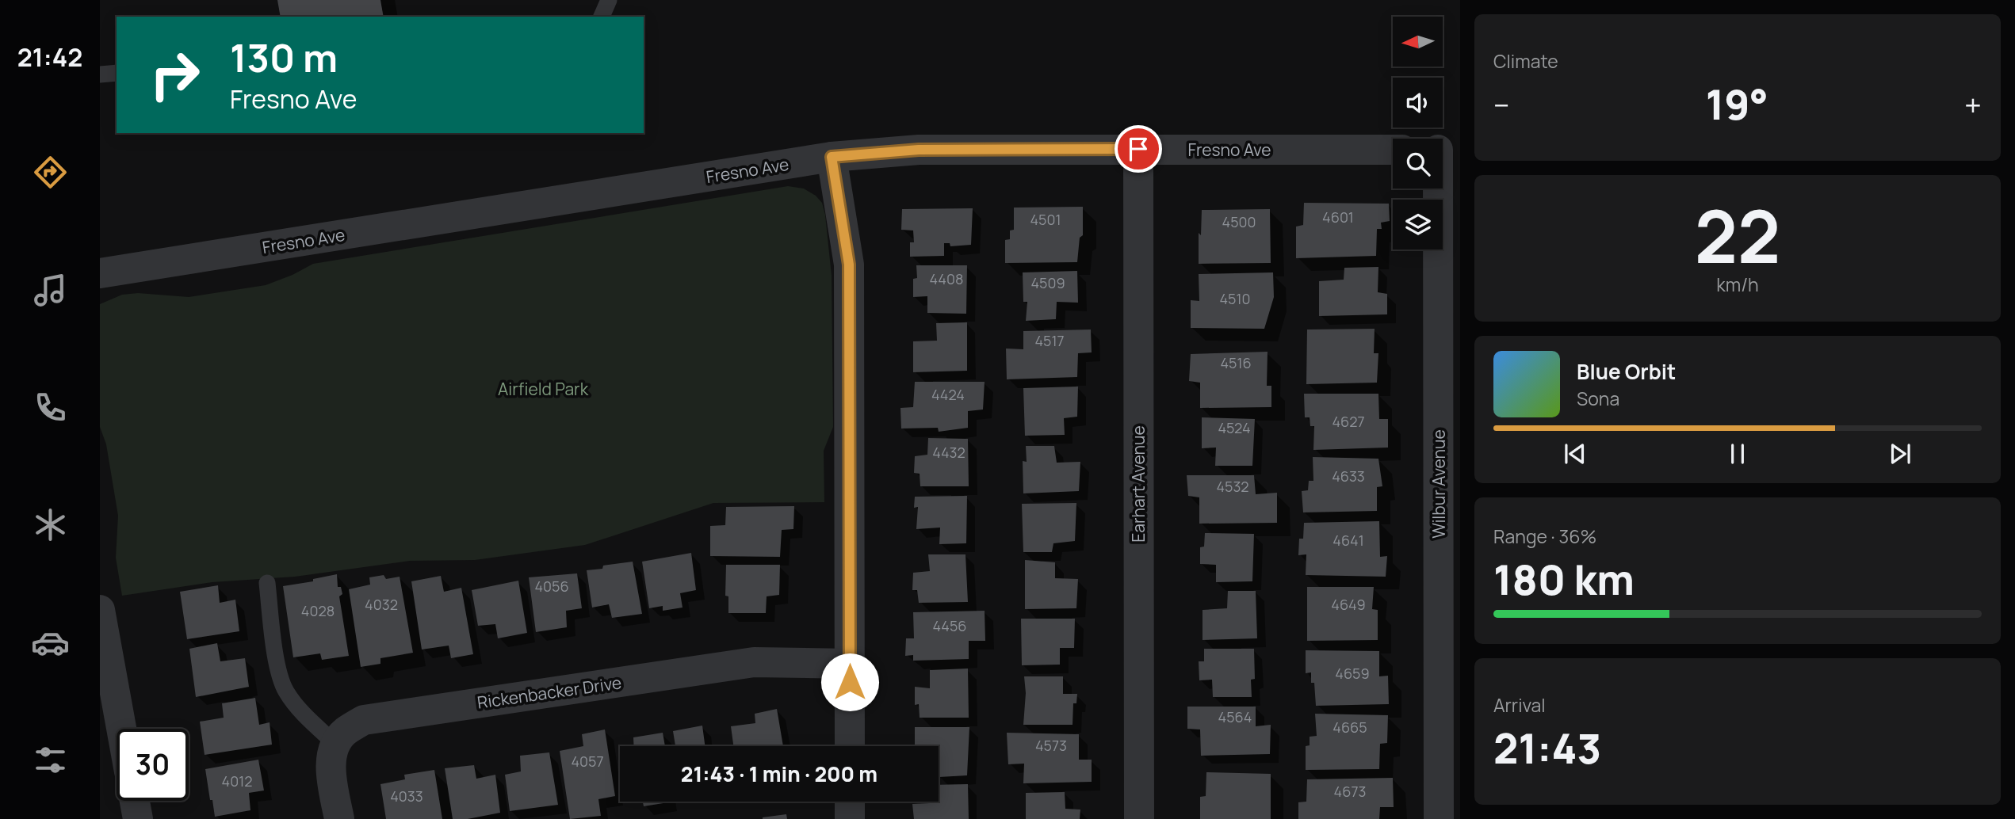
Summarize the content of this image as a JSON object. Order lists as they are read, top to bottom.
{
  "streets": {
    "street": [
      "Fresno Ave",
      "Earhart Avenue",
      "Wilbur Avenue",
      "Rickenbacker Drive"
    ]
  },
  "crossings": [
    ["Fresno Ave", "Earhart Avenue"]
  ],
  "parks": ["Airfield Park"],
  "house_numbers": [
    "4601",
    "4501",
    "4500",
    "4408",
    "4509",
    "4510",
    "4517",
    "4516",
    "4424",
    "4627",
    "4524",
    "4432",
    "4633",
    "4532",
    "4641",
    "4056",
    "4032",
    "4649",
    "4028",
    "4456",
    "4659",
    "4564",
    "4665",
    "4573",
    "4057",
    "4012",
    "4673",
    "4033"
  ],
  "north": "left",
  "page": {
    "tabs": "21:42",
    "tile": [
      "Climate",
      ["22", "km/h"],
      ["Range · 36%", "180 km"],
      ["Arrival", "21:43"]
    ],
    "turn": ["130 m", "Fresno Ave"],
    "heat": ["−", "19°", "+"],
    "song": ["Blue Orbit", "Sona"],
    "limit": "30",
    "trip": "21:43 · 1 min · 200 m"
  }
}
